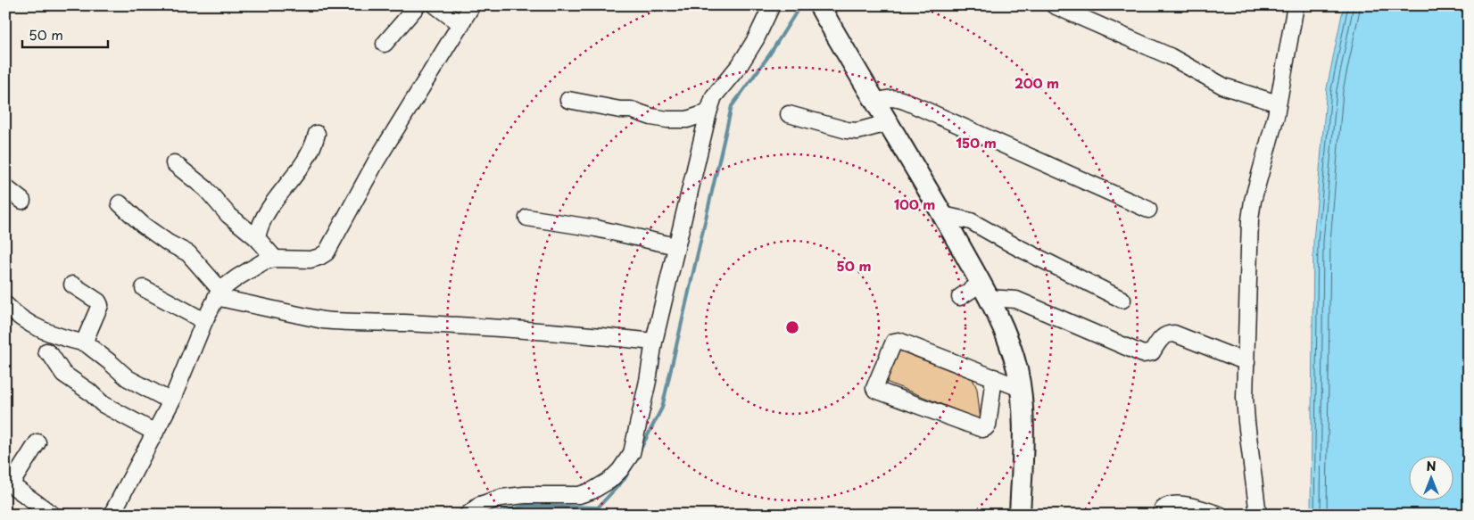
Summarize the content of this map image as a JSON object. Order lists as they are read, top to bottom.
{
  "scale_bar": "50 m",
  "north": "top",
  "rings": [
    "200 m",
    "150 m",
    "100 m",
    "50 m"
  ]
}
